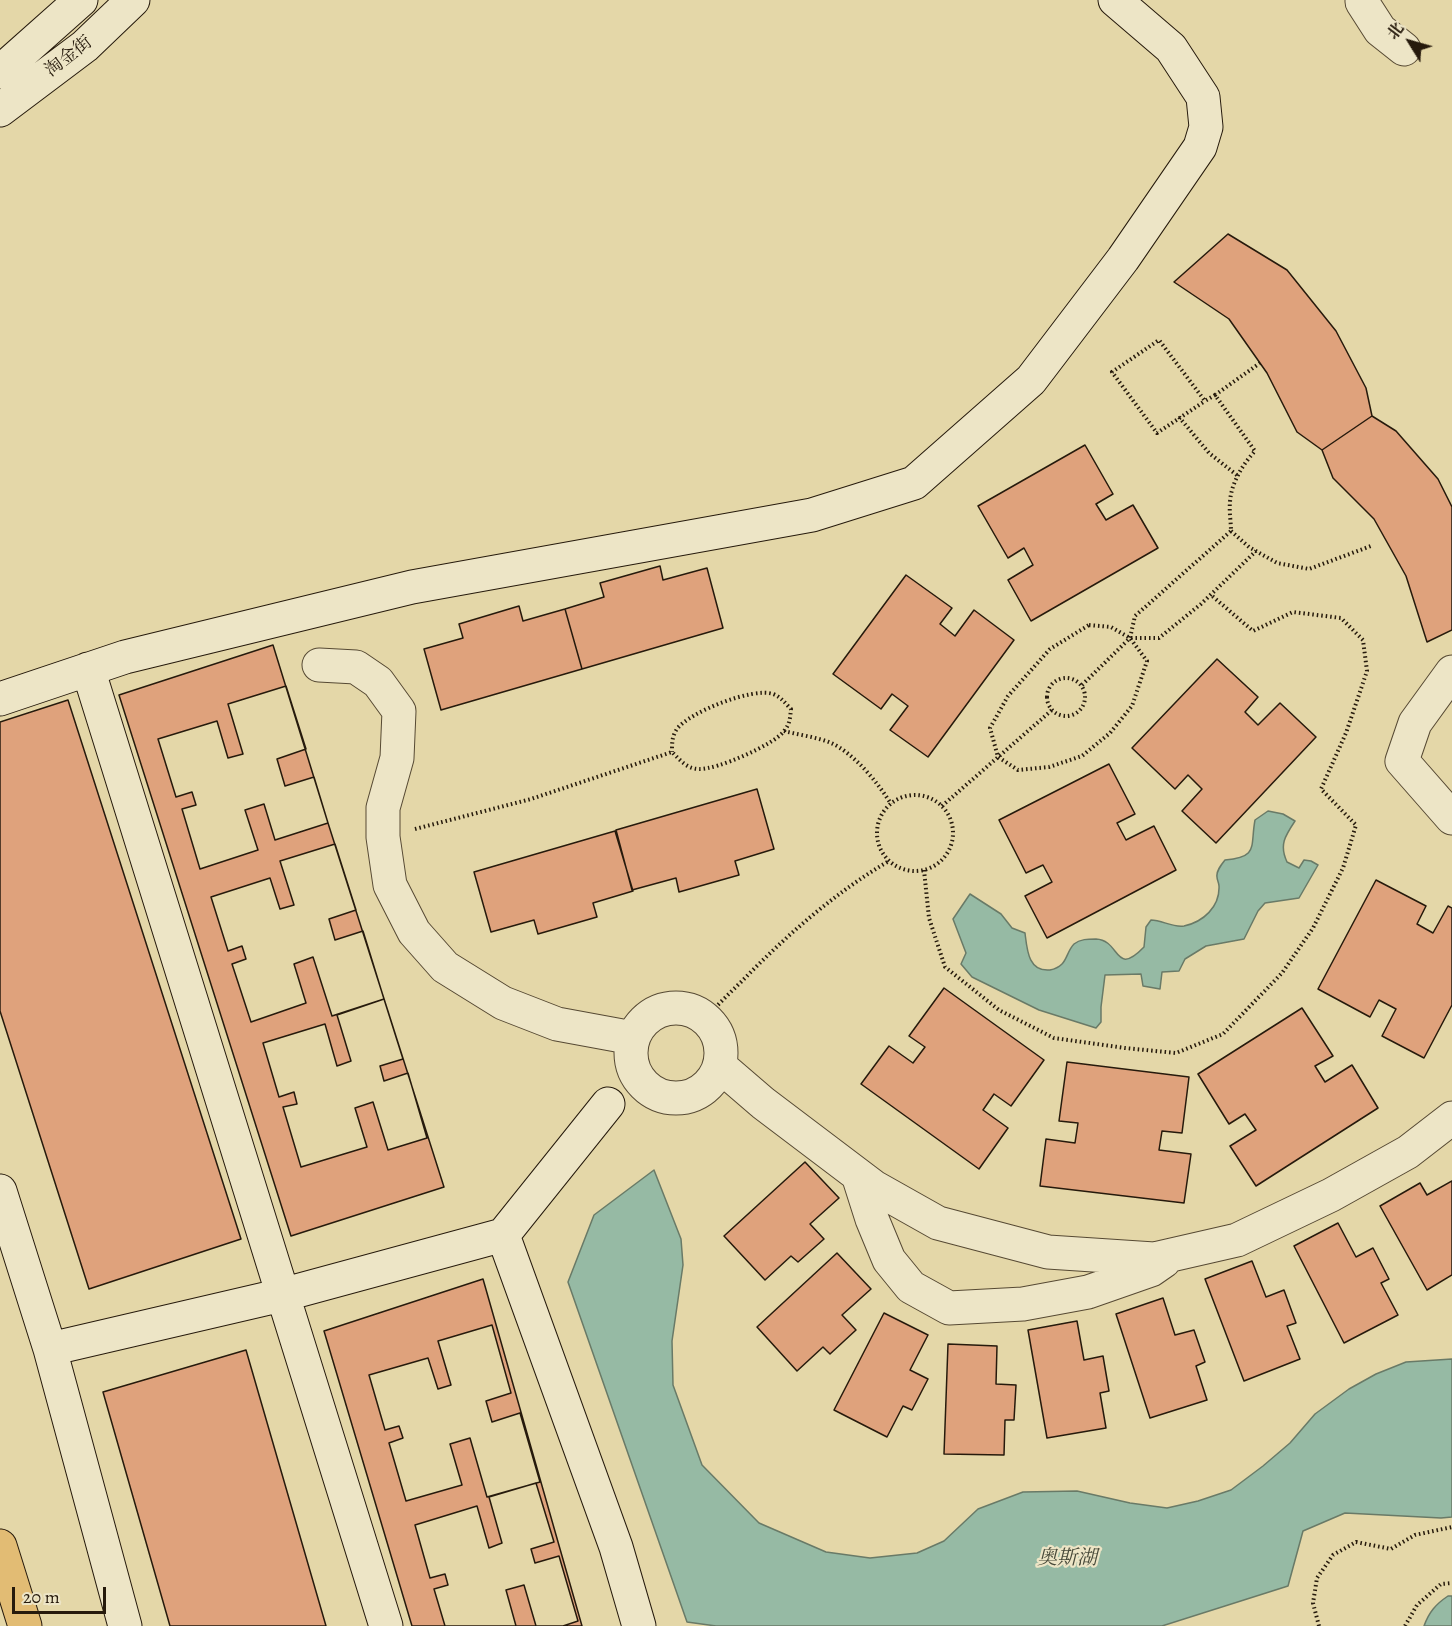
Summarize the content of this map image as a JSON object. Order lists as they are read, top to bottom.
{
  "streets": {
    "street": ["淘金街"]
  },
  "water": ["奥斯湖"],
  "scale_bar": "20 m",
  "north": "top left"
}
